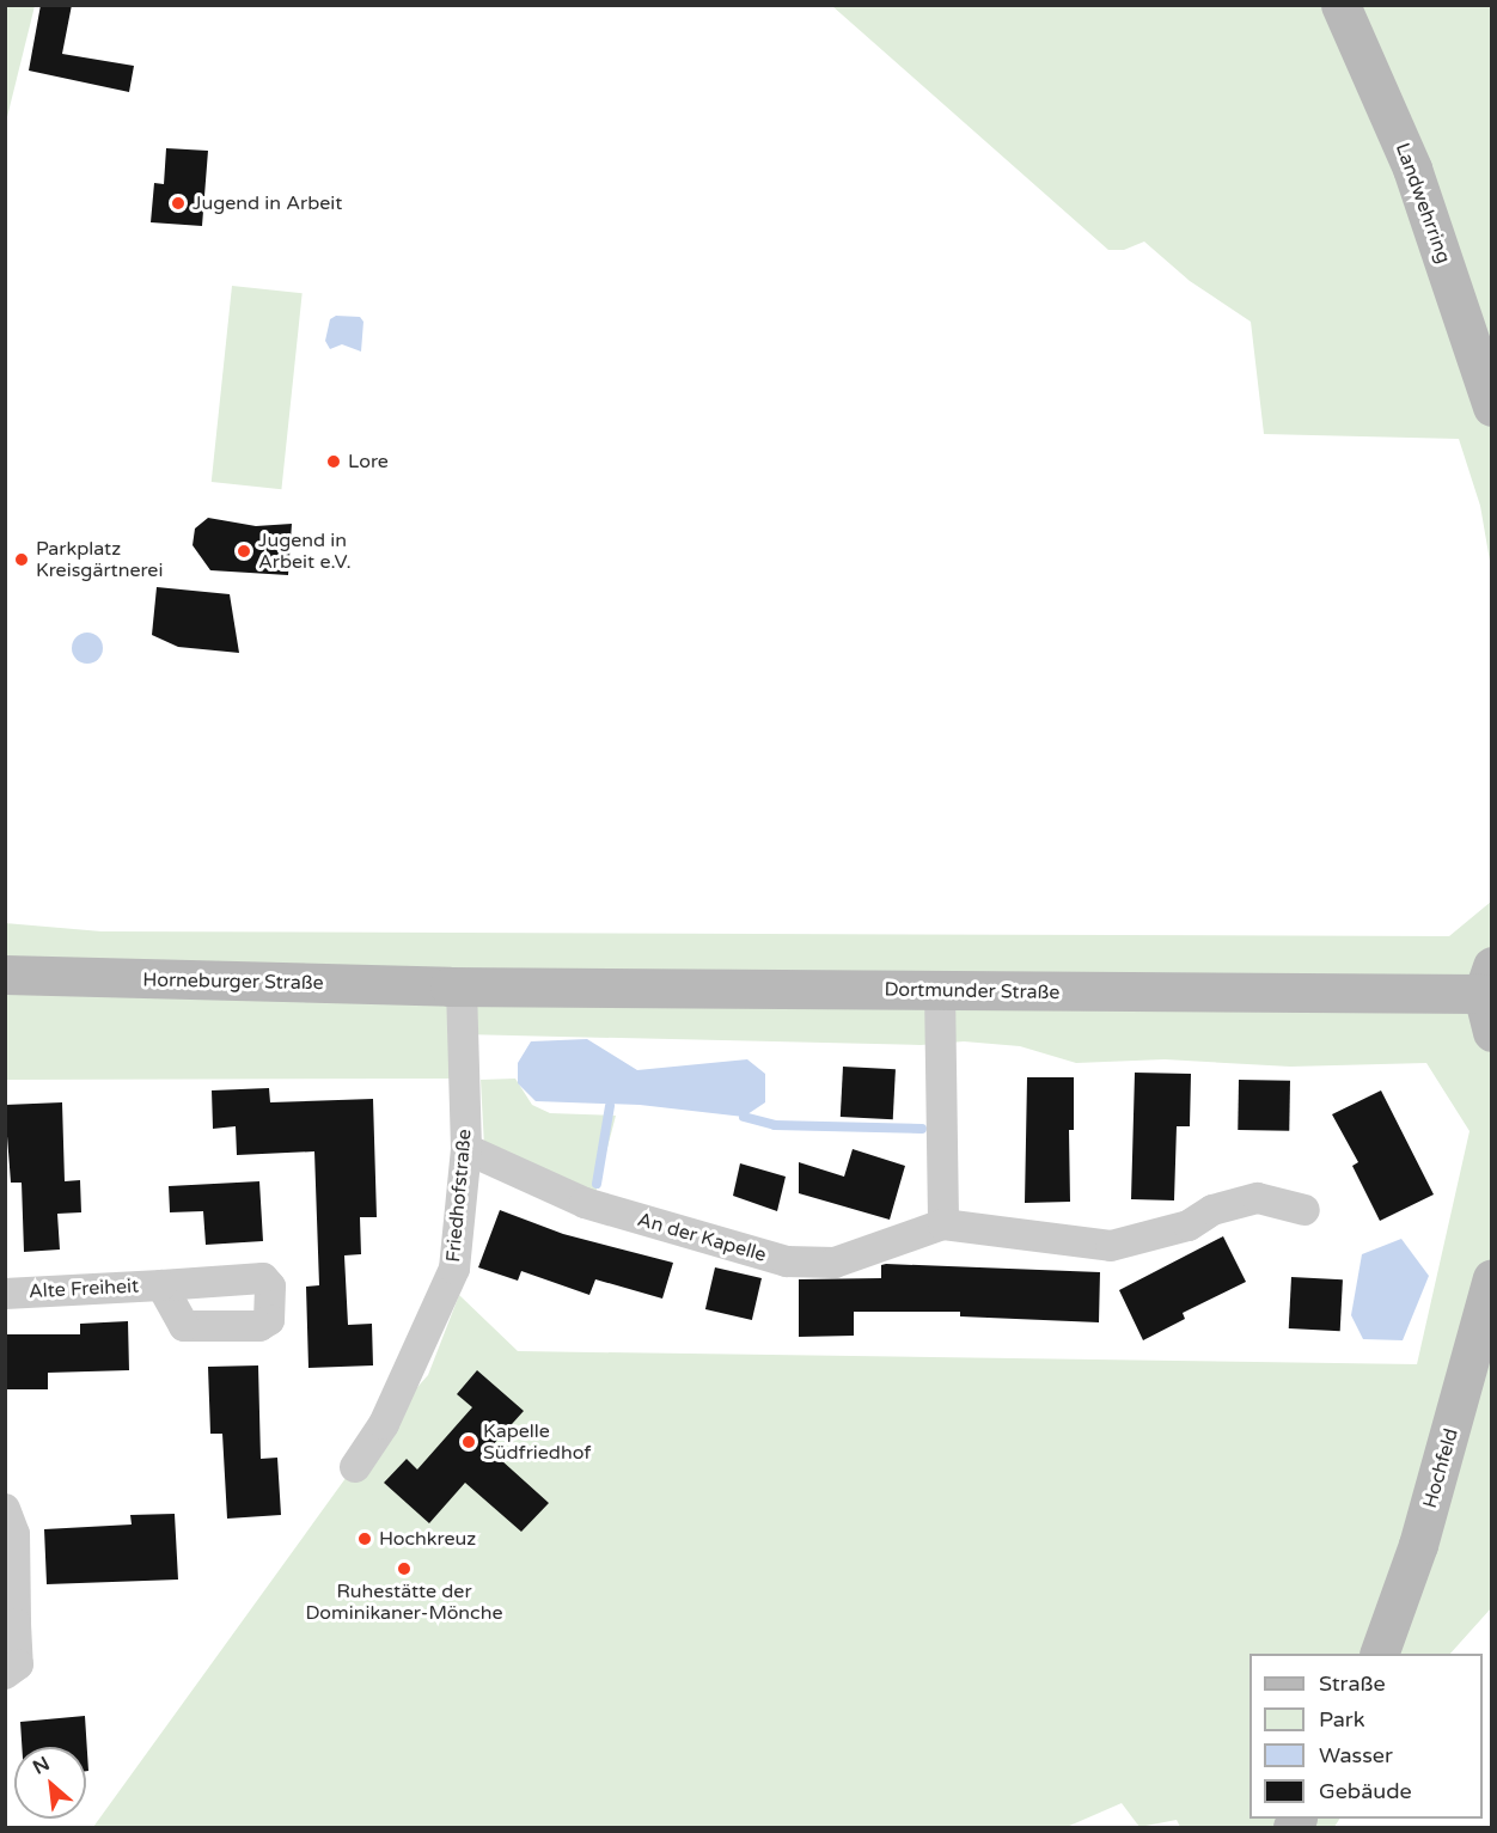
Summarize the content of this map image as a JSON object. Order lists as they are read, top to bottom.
{
  "streets": {
    "street": [
      "Landwehrring",
      "Horneburger Straße",
      "Dortmunder Straße",
      "Friedhofstraße",
      "An der Kapelle",
      "Alte Freiheit",
      "Hochfeld"
    ]
  },
  "crossings": [
    ["Horneburger Straße", "Dortmunder Straße"],
    ["Horneburger Straße", "Friedhofstraße"],
    ["Dortmunder Straße", "Friedhofstraße"],
    ["Friedhofstraße", "An der Kapelle"]
  ],
  "places": [
    "Jugend in Arbeit",
    "Lore",
    "Jugend in Arbeit e.V.",
    "Parkplatz Kreisgärtnerei",
    "Kapelle Südfriedhof",
    "Hochkreuz",
    "Ruhestätte der Dominikaner-Mönche"
  ],
  "legend": [
    "Straße",
    "Park",
    "Wasser",
    "Gebäude"
  ],
  "north": "top left"
}
